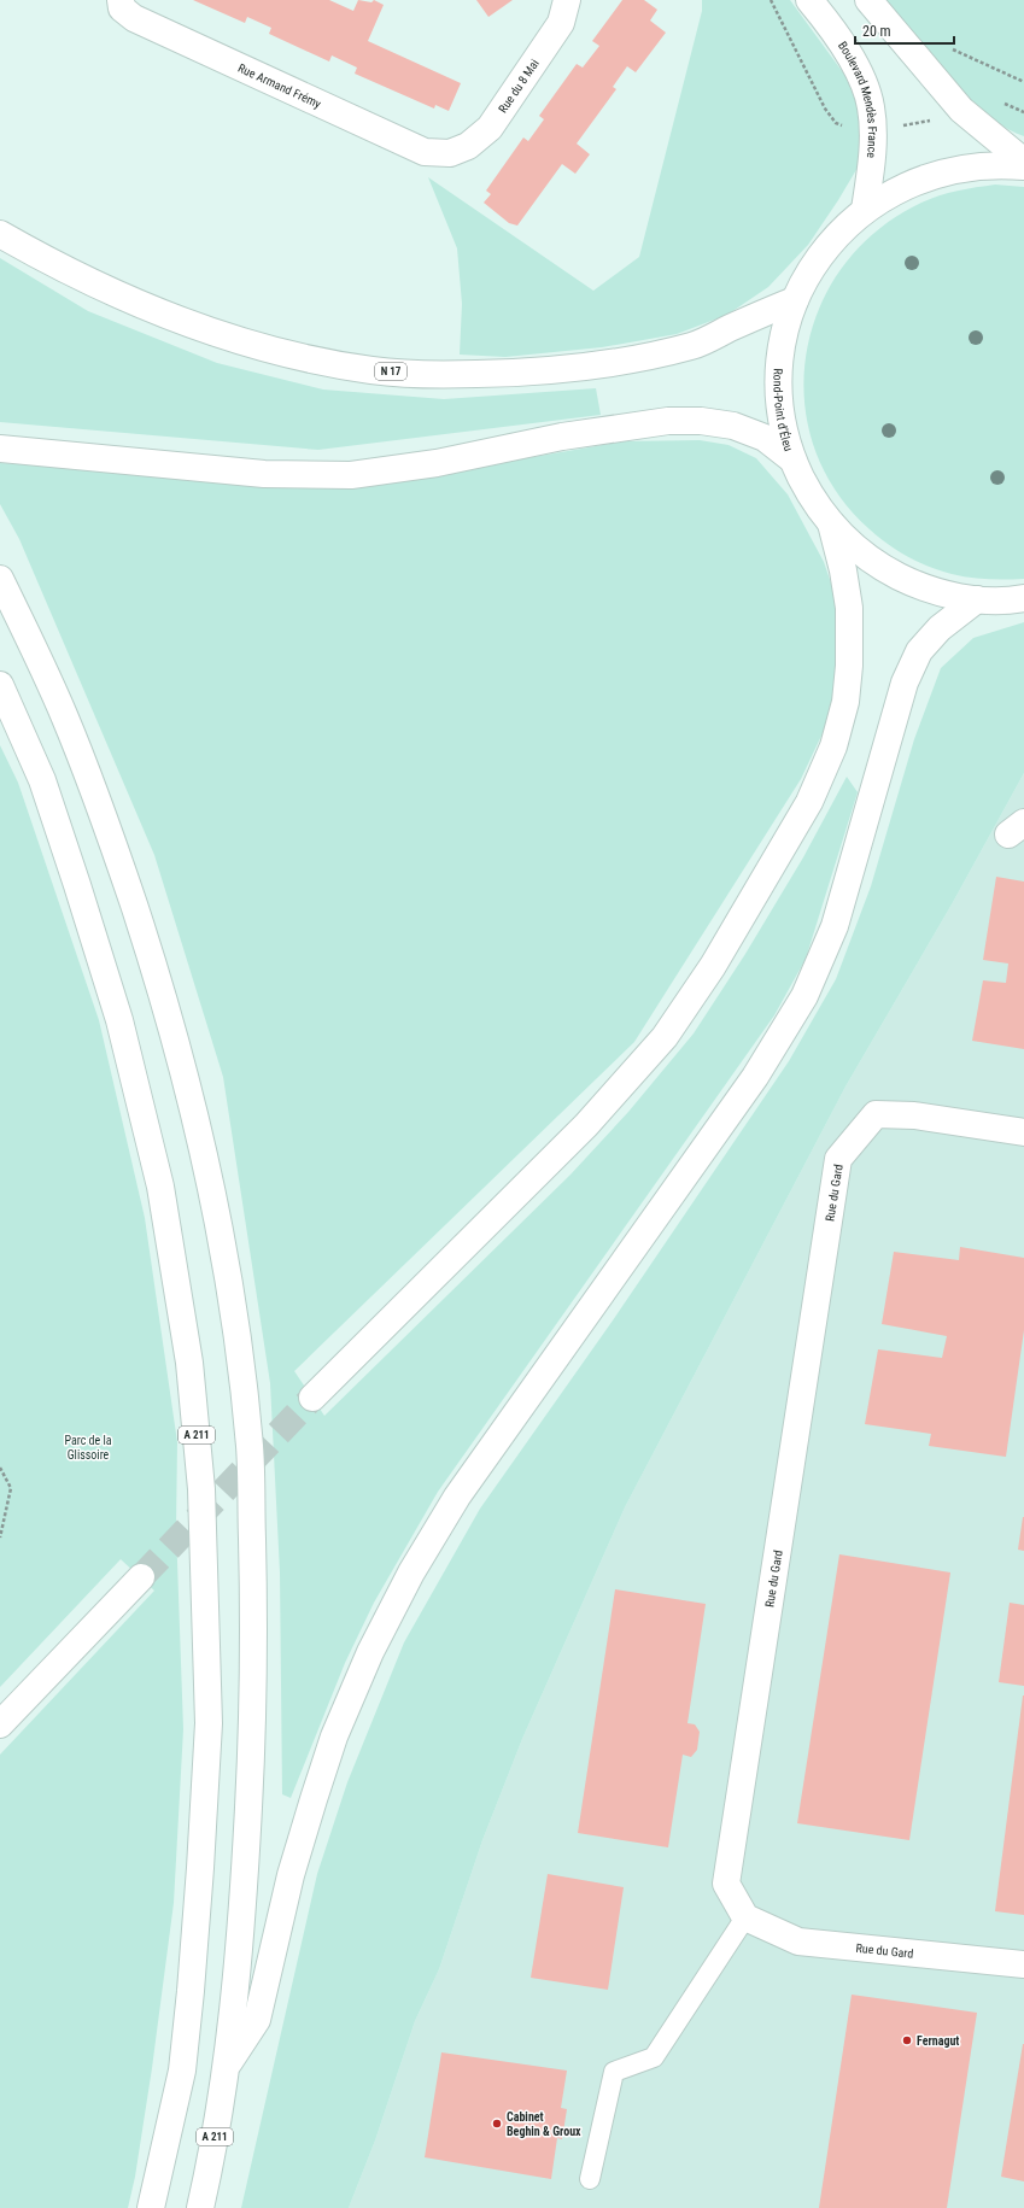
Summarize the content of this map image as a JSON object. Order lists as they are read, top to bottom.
{
  "streets": {
    "main road": [
      "Rue Armand Frémy",
      "Rue du 8 Mai",
      "Boulevard Mendès France",
      "N 17",
      "Rond-Point d’Éleu",
      "Rue du Gard",
      "A 211"
    ]
  },
  "crossings": [
    ["Rue Armand Frémy", "Rue du 8 Mai"],
    ["Boulevard Mendès France", "Rond-Point d’Éleu"],
    ["N 17", "Rond-Point d’Éleu"]
  ],
  "parks": ["Parc de la Glissoire"],
  "places": ["Fernagut", "Cabinet Beghin & Groux"],
  "scale_bar": "20 m"
}
